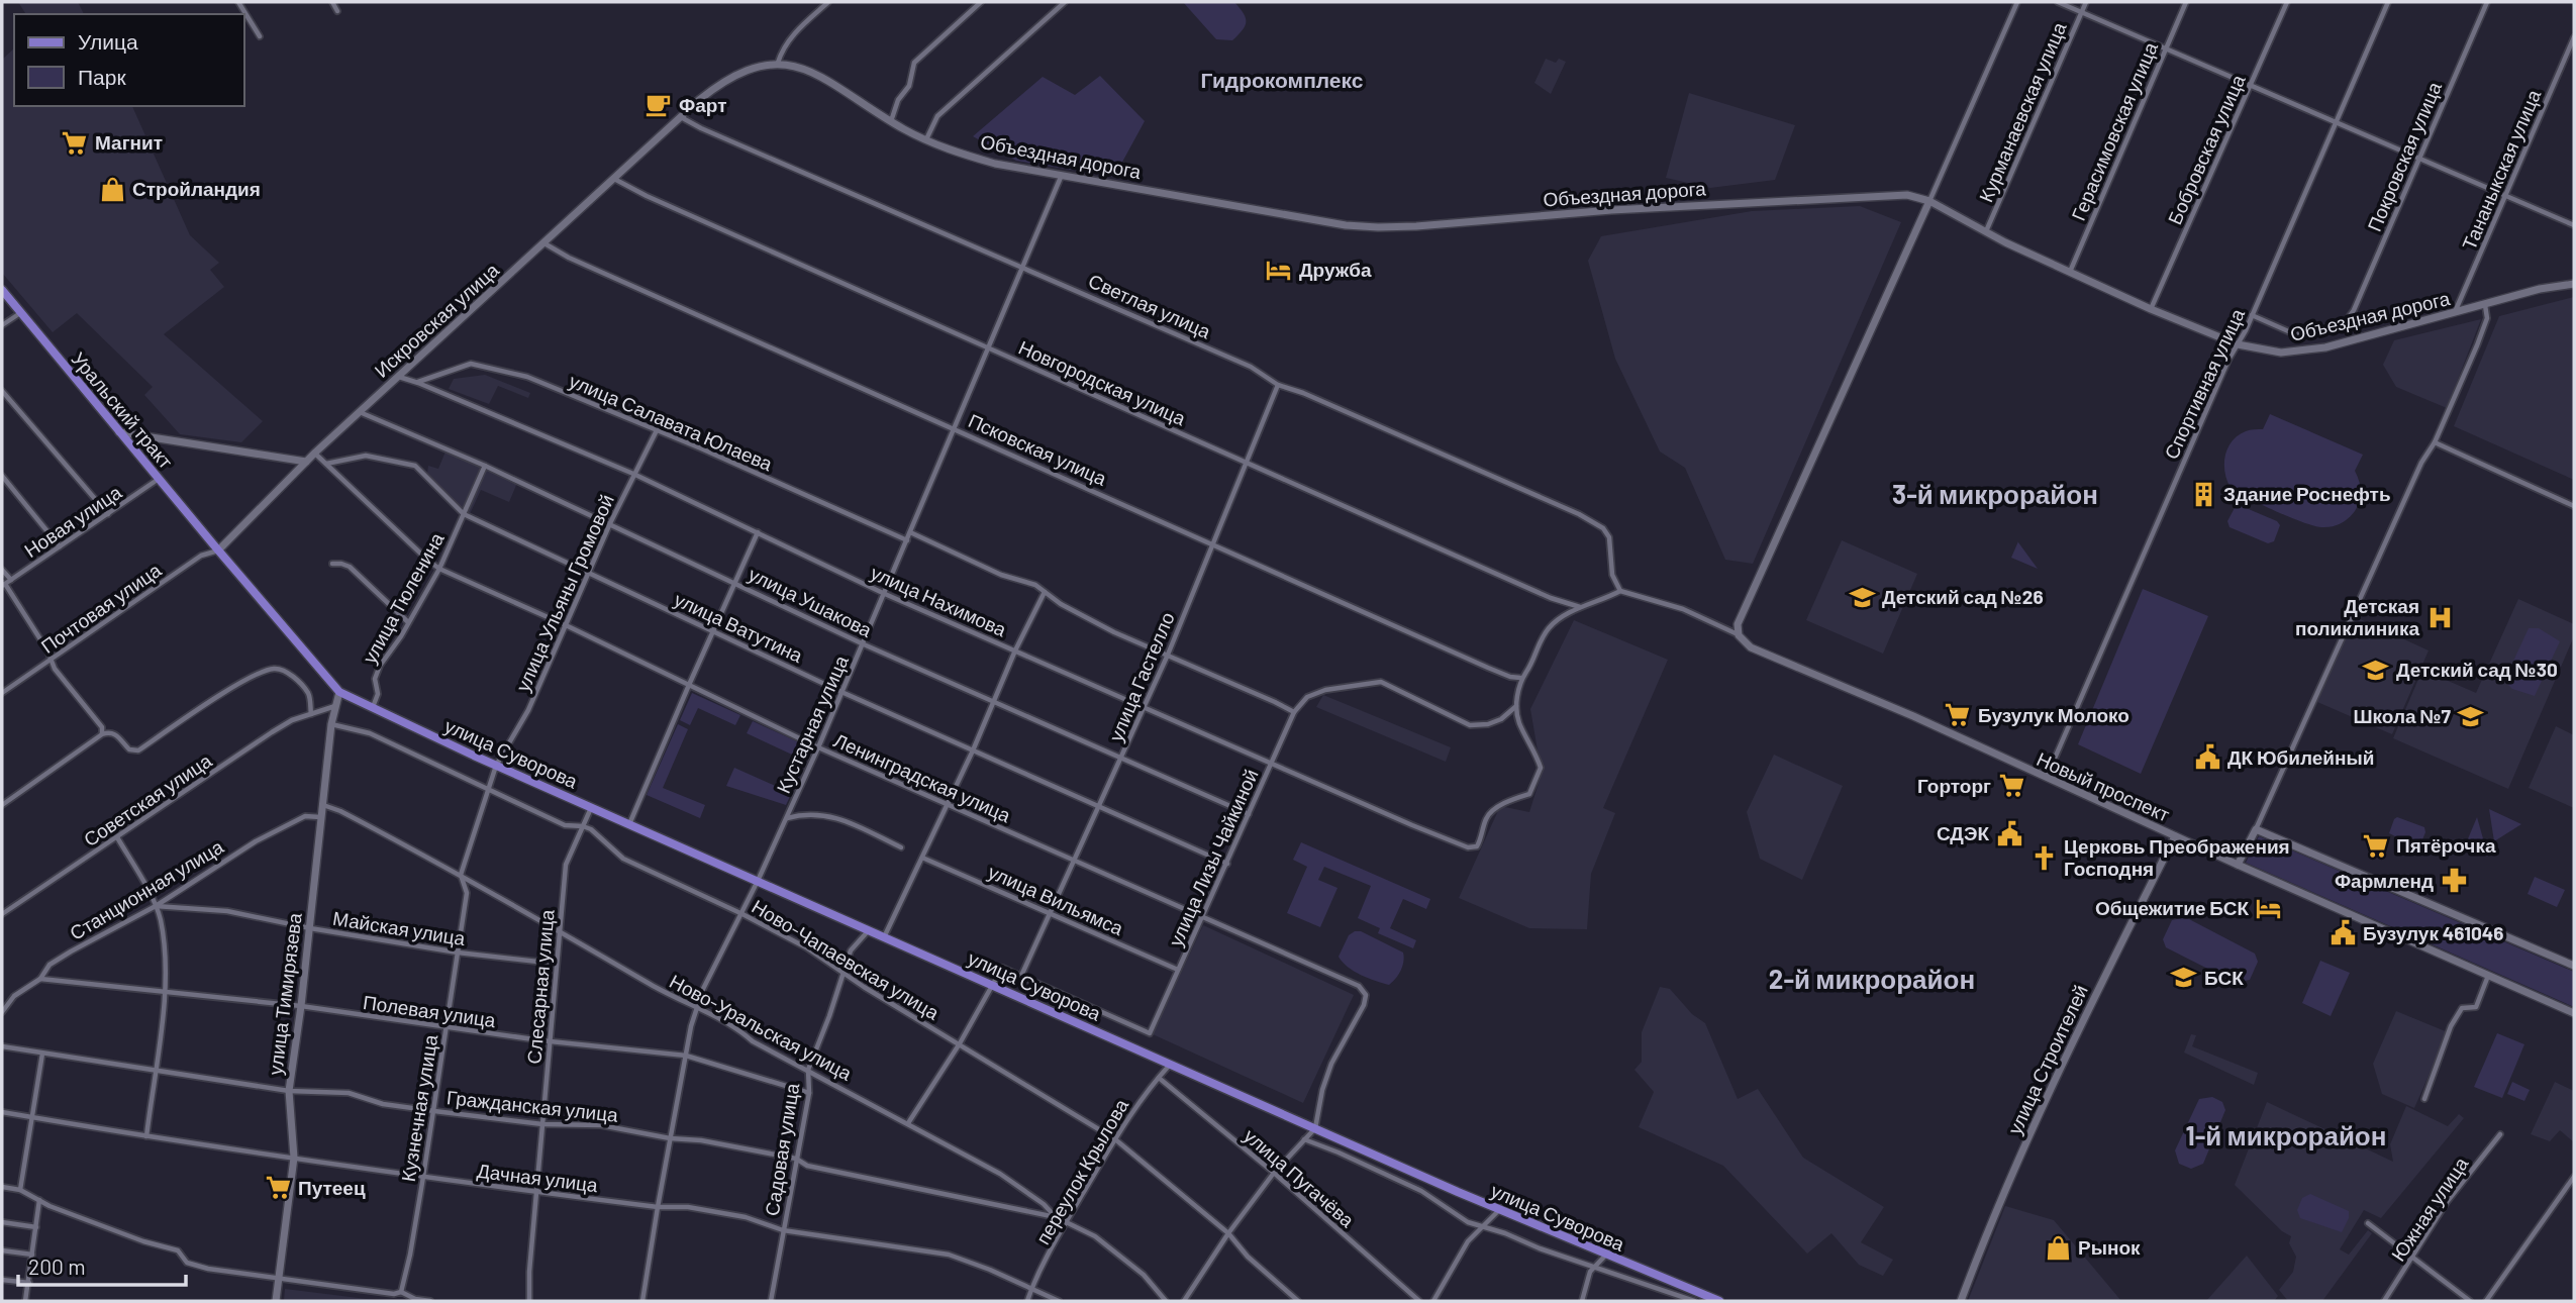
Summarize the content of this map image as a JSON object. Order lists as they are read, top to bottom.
{
  "streets": {
    "main road": [
      "Объездная дорога",
      "Искровская улица",
      "Уральский тракт",
      "улица Суворова",
      "Новый проспект",
      "улица Тимирязева",
      "улица Строителей"
    ],
    "street": [
      "Курманаевская улица",
      "Герасимовская улица",
      "Бобровская улица",
      "Покровская улица",
      "Тананыкская улица",
      "Светлая улица",
      "Новгородская улица",
      "Спортивная улица",
      "улица Салавата Юлаева",
      "Псковская улица",
      "Новая улица",
      "улица Ульяны Громовой",
      "улица Тюленина",
      "улица Нахимова",
      "улица Ушакова",
      "Почтовая улица",
      "улица Ватутина",
      "улица Гастелло",
      "Кустарная улица",
      "Ленинградская улица",
      "Советская улица",
      "улица Лизы Чайкиной",
      "Станционная улица",
      "улица Вильямса",
      "Майская улица",
      "Ново-Чапаевская улица",
      "Слесарная улица",
      "Полевая улица",
      "Ново-Уральская улица",
      "Гражданская улица",
      "Кузнечная улица",
      "Садовая улица",
      "переулок Крылова",
      "Дачная улица",
      "улица Пугачёва",
      "Южная улица"
    ]
  },
  "crossings": [
    ["Курманаевская улица", "Объездная дорога"],
    ["Герасимовская улица", "Объездная дорога"],
    ["Бобровская улица", "Объездная дорога"],
    ["Объездная дорога", "Тананыкская улица"],
    ["Объездная дорога", "Спортивная улица"],
    ["Объездная дорога", "Кустарная улица"],
    ["Покровская улица", "Спортивная улица"],
    ["Светлая улица", "Искровская улица"],
    ["Светлая улица", "улица Гастелло"],
    ["Светлая улица", "Кустарная улица"],
    ["Искровская улица", "Новгородская улица"],
    ["Искровская улица", "Уральский тракт"],
    ["Искровская улица", "Псковская улица"],
    ["Искровская улица", "улица Нахимова"],
    ["Искровская улица", "улица Ушакова"],
    ["Искровская улица", "Почтовая улица"],
    ["Искровская улица", "Ленинградская улица"],
    ["Новгородская улица", "улица Гастелло"],
    ["Новгородская улица", "Кустарная улица"],
    ["Спортивная улица", "Новый проспект"],
    ["Уральский тракт", "Новая улица"],
    ["Уральский тракт", "Почтовая улица"],
    ["Уральский тракт", "улица Суворова"],
    ["Уральский тракт", "улица Тимирязева"],
    ["улица Салавата Юлаева", "улица Ульяны Громовой"],
    ["улица Салавата Юлаева", "улица Нахимова"],
    ["улица Салавата Юлаева", "Кустарная улица"],
    ["Псковская улица", "улица Гастелло"],
    ["Псковская улица", "Кустарная улица"],
    ["улица Ульяны Громовой", "улица Нахимова"],
    ["улица Ульяны Громовой", "улица Ушакова"],
    ["улица Ульяны Громовой", "улица Ватутина"],
    ["улица Ульяны Громовой", "улица Суворова"],
    ["улица Ульяны Громовой", "Ленинградская улица"],
    ["улица Ульяны Громовой", "Кузнечная улица"],
    ["улица Тюленина", "улица Ушакова"],
    ["улица Тюленина", "улица Ватутина"],
    ["улица Тюленина", "улица Суворова"],
    ["улица Тюленина", "Ленинградская улица"],
    ["улица Нахимова", "улица Гастелло"],
    ["улица Нахимова", "Кустарная улица"],
    ["улица Нахимова", "улица Лизы Чайкиной"],
    ["улица Ушакова", "улица Гастелло"],
    ["улица Ушакова", "Кустарная улица"],
    ["улица Ушакова", "улица Лизы Чайкиной"],
    ["улица Ватутина", "улица Гастелло"],
    ["улица Ватутина", "Кустарная улица"],
    ["улица Ватутина", "Ленинградская улица"],
    ["улица Ватутина", "улица Лизы Чайкиной"],
    ["улица Гастелло", "Ленинградская улица"],
    ["улица Гастелло", "улица Лизы Чайкиной"],
    ["улица Гастелло", "улица Вильямса"],
    ["Кустарная улица", "улица Суворова"],
    ["Кустарная улица", "Ленинградская улица"],
    ["Кустарная улица", "Ново-Чапаевская улица"],
    ["Кустарная улица", "Полевая улица"],
    ["Кустарная улица", "Ново-Уральская улица"],
    ["Кустарная улица", "Гражданская улица"],
    ["Кустарная улица", "Дачная улица"],
    ["улица Суворова", "Ленинградская улица"],
    ["улица Суворова", "Слесарная улица"],
    ["улица Суворова", "улица Тимирязева"],
    ["улица Суворова", "Кузнечная улица"],
    ["улица Суворова", "Садовая улица"],
    ["улица Суворова", "переулок Крылова"],
    ["Ленинградская улица", "улица Лизы Чайкиной"],
    ["Новый проспект", "улица Строителей"],
    ["Советская улица", "улица Тимирязева"],
    ["улица Лизы Чайкиной", "улица Вильямса"],
    ["Станционная улица", "Майская улица"],
    ["Станционная улица", "улица Тимирязева"],
    ["Станционная улица", "Полевая улица"],
    ["Майская улица", "Слесарная улица"],
    ["Майская улица", "улица Тимирязева"],
    ["Майская улица", "Кузнечная улица"],
    ["Ново-Чапаевская улица", "Слесарная улица"],
    ["Ново-Чапаевская улица", "улица Тимирязева"],
    ["Ново-Чапаевская улица", "Кузнечная улица"],
    ["Ново-Чапаевская улица", "Садовая улица"],
    ["Ново-Чапаевская улица", "переулок Крылова"],
    ["Слесарная улица", "Полевая улица"],
    ["Слесарная улица", "Ново-Уральская улица"],
    ["Слесарная улица", "Гражданская улица"],
    ["Слесарная улица", "Дачная улица"],
    ["улица Тимирязева", "Полевая улица"],
    ["улица Тимирязева", "Ново-Уральская улица"],
    ["улица Тимирязева", "Гражданская улица"],
    ["улица Тимирязева", "Дачная улица"],
    ["Полевая улица", "Кузнечная улица"],
    ["Полевая улица", "Садовая улица"],
    ["Ново-Уральская улица", "Гражданская улица"],
    ["Ново-Уральская улица", "Кузнечная улица"],
    ["Ново-Уральская улица", "Садовая улица"],
    ["Ново-Уральская улица", "переулок Крылова"],
    ["Гражданская улица", "Кузнечная улица"],
    ["Гражданская улица", "Садовая улица"],
    ["Кузнечная улица", "Дачная улица"],
    ["Садовая улица", "Дачная улица"],
    ["переулок Крылова", "Дачная улица"],
    ["переулок Крылова", "улица Пугачёва"]
  ],
  "districts": [
    "Гидрокомплекс",
    "3-й микрорайон",
    "2-й микрорайон",
    "1-й микрорайон"
  ],
  "places": {
    "cafe": ["Фарт"],
    "supermarket": [
      "Магнит",
      "Бузулук Молоко",
      "Горторг",
      "Пятёрочка",
      "Путеец"
    ],
    "shop": ["Стройландия", "Рынок"],
    "hotel": ["Дружба", "Общежитие БСК"],
    "building": ["Здание Роснефть"],
    "school or university": [
      "Детский сад №26",
      "Детский сад №30",
      "Школа №7",
      "БСК"
    ],
    "hospital": ["Детская поликлиника"],
    "public building": ["ДК Юбилейный", "СДЭК", "Бузулук 461046"],
    "church": ["Церковь Преображения Господня"],
    "pharmacy": ["Фармленд"]
  },
  "legend": ["Улица", "Парк"],
  "scale_bar": "200 m"
}
